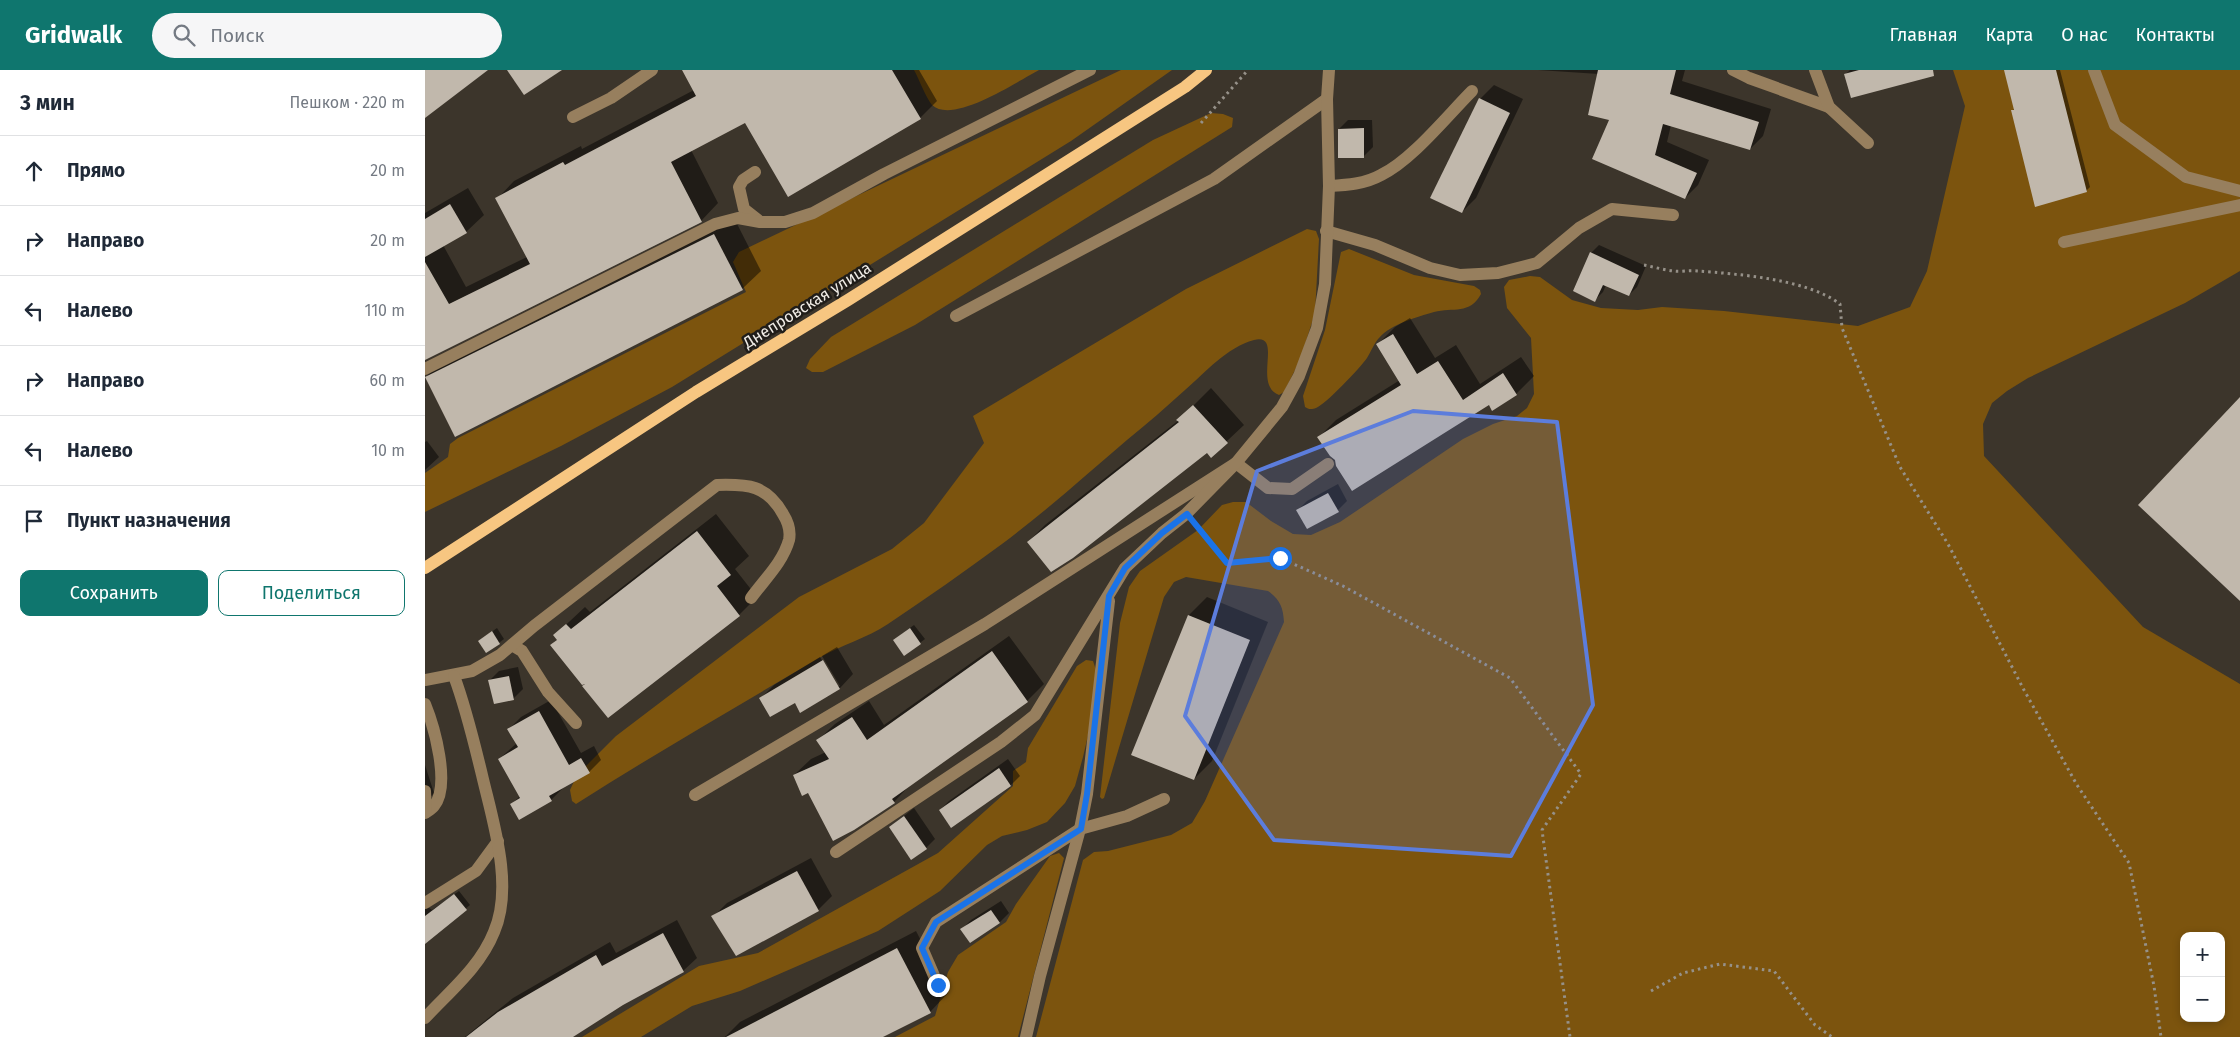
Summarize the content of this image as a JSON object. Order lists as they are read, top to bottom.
{
  "streets": {
    "main road": ["Днепровская улица"]
  },
  "page": {
    "header": "Gridwalk",
    "search": "Поиск",
    "nav": [
      "Главная",
      "Карта",
      "О нас",
      "Контакты"
    ],
    "heading": ["3 мин", "Пешком · 220 m"],
    "list": [
      ["Прямо", "20 m"],
      ["Направо", "20 m"],
      ["Налево", "110 m"],
      ["Направо", "60 m"],
      ["Налево", "10 m"],
      "Пункт назначения"
    ],
    "buttons": ["Сохранить", "Поделиться"],
    "map_buttons": ["+", "−"]
  }
}
